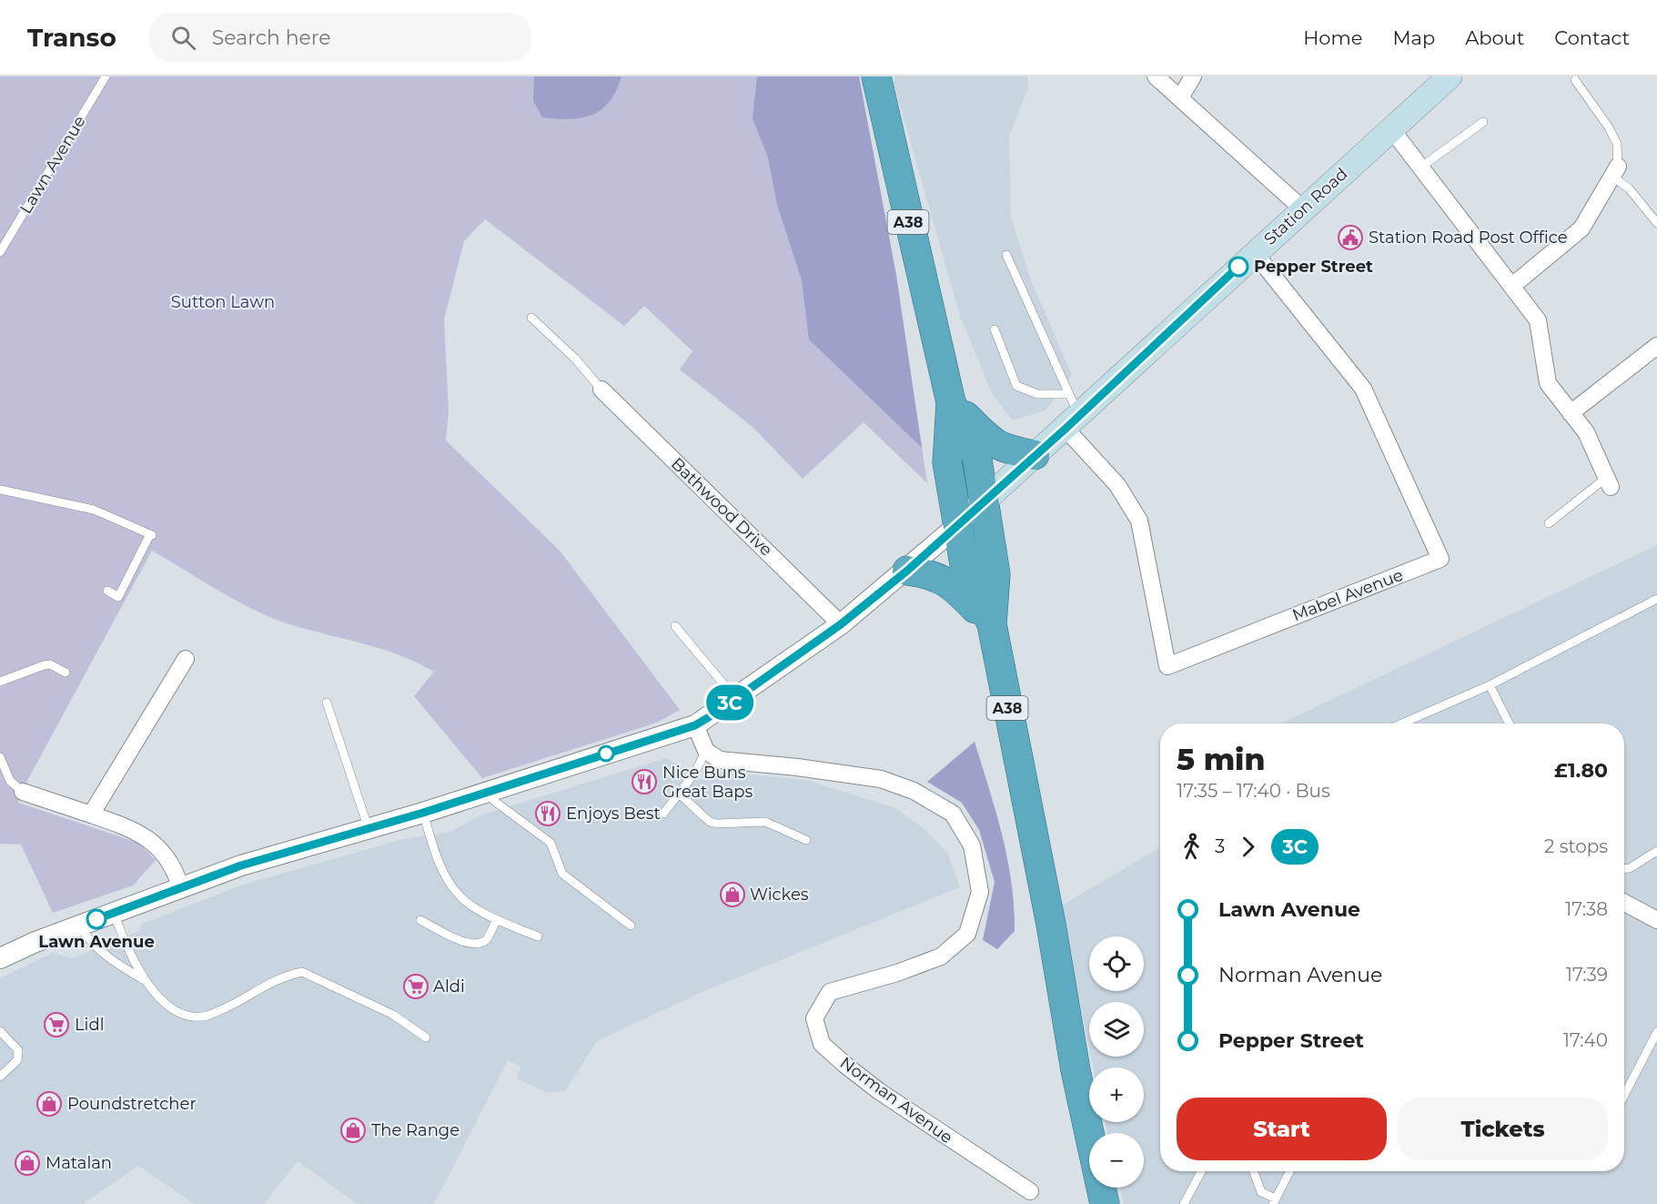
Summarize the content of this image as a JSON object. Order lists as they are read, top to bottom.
{
  "streets": {
    "highway": ["A38"],
    "main road": ["Station Road"],
    "street": ["Bathwood Drive", "Mabel Avenue", "Norman Avenue"],
    "lane": ["Lawn Avenue"]
  },
  "crossings": [
    ["Station Road", "A38"],
    ["Station Road", "Bathwood Drive"],
    ["Station Road", "Mabel Avenue"]
  ],
  "parks": ["Sutton Lawn"],
  "places": {
    "public building": ["Station Road Post Office"],
    "other": ["Pepper Street", "Lawn Avenue"],
    "restaurant": ["Nice Buns Great Baps", "Enjoys Best"],
    "shop": [
      "Wickes",
      "Poundstretcher",
      "The Range",
      "Matalan"
    ],
    "supermarket": ["Aldi", "Lidl"]
  },
  "lines": ["bus line 3C"],
  "page": {
    "header": "Transo",
    "search": "Search here",
    "nav": [
      "Home",
      "Map",
      "About",
      "Contact"
    ],
    "on_map": "3C",
    "heading": ["5 min", "17:35 – 17:40 · Bus", "£1.80"],
    "legs": ["3", "3C", "2 stops"],
    "list": [
      {
        "name": "Lawn Avenue",
        "value": "17:38"
      },
      {
        "name": "Norman Avenue",
        "value": "17:39"
      },
      {
        "name": "Pepper Street",
        "value": "17:40"
      }
    ],
    "map_buttons": ["+", "−"],
    "buttons": ["Start", "Tickets"]
  }
}
